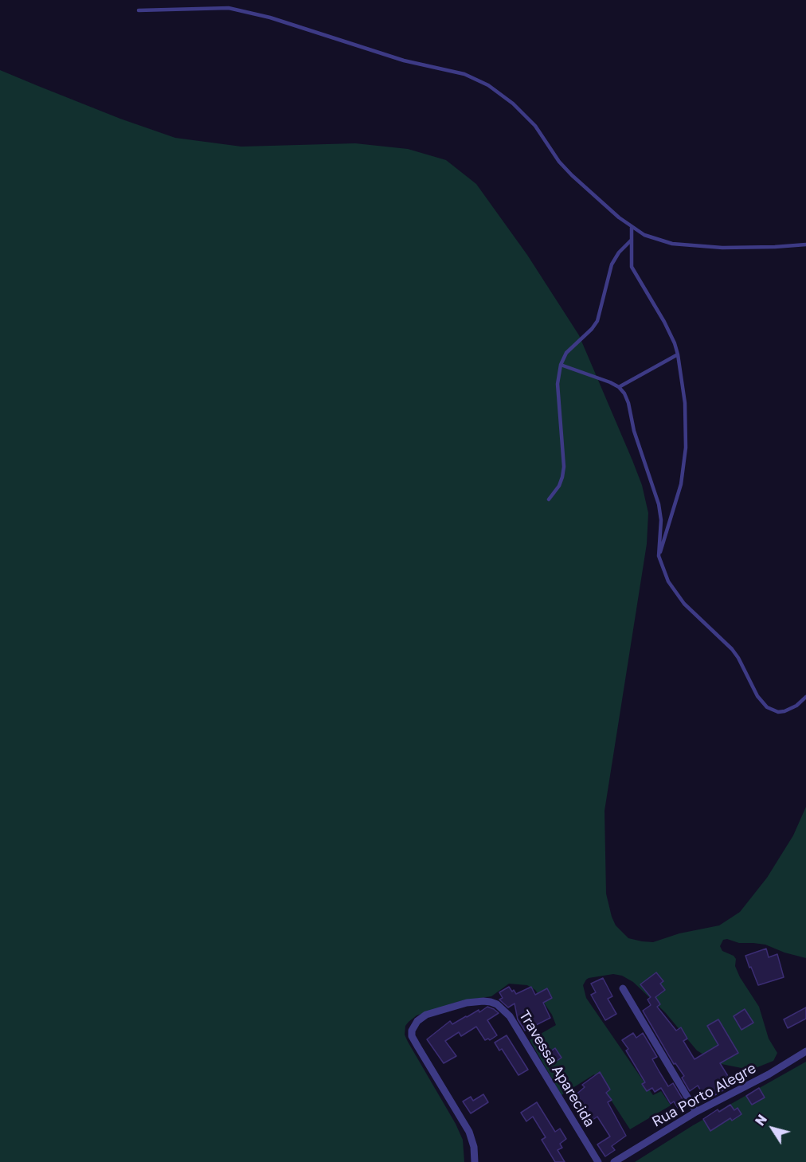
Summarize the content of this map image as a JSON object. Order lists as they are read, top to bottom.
{
  "streets": {
    "street": ["Travessa Aparecida", "Rua Porto Alegre"]
  },
  "north": "top left"
}
